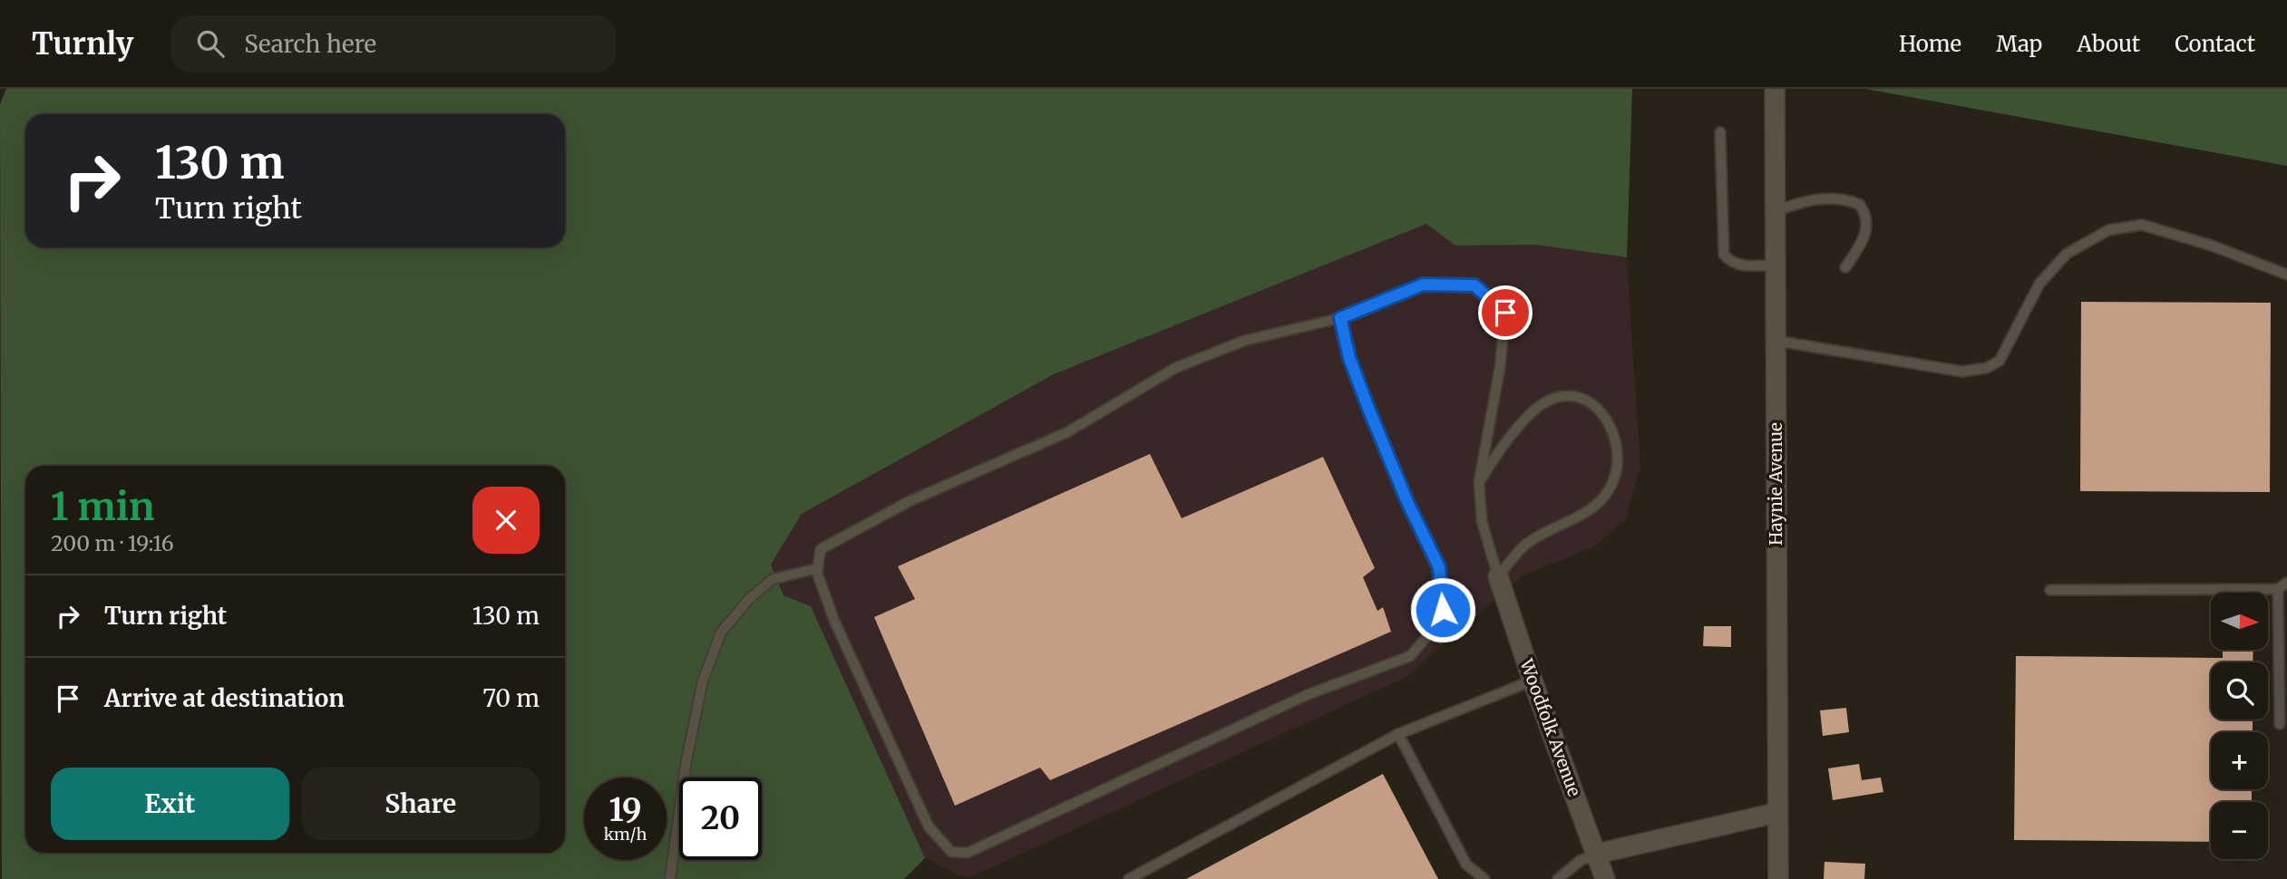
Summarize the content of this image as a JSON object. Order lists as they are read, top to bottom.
{
  "streets": {
    "street": ["Haynie Avenue", "Woodfolk Avenue"]
  },
  "north": "right",
  "page": {
    "header": "Turnly",
    "search": "Search here",
    "nav": [
      "Home",
      "Map",
      "About",
      "Contact"
    ],
    "turn": ["130 m", "Turn right"],
    "heading": ["1 min", "200 m · 19:16"],
    "list": [
      {
        "name": "Turn right",
        "value": "130 m"
      },
      {
        "name": "Arrive at destination",
        "value": "70 m"
      }
    ],
    "map_buttons": ["+", "−"],
    "buttons": ["Exit", "Share"],
    "speed": "19 km/h",
    "limit": "20"
  }
}
